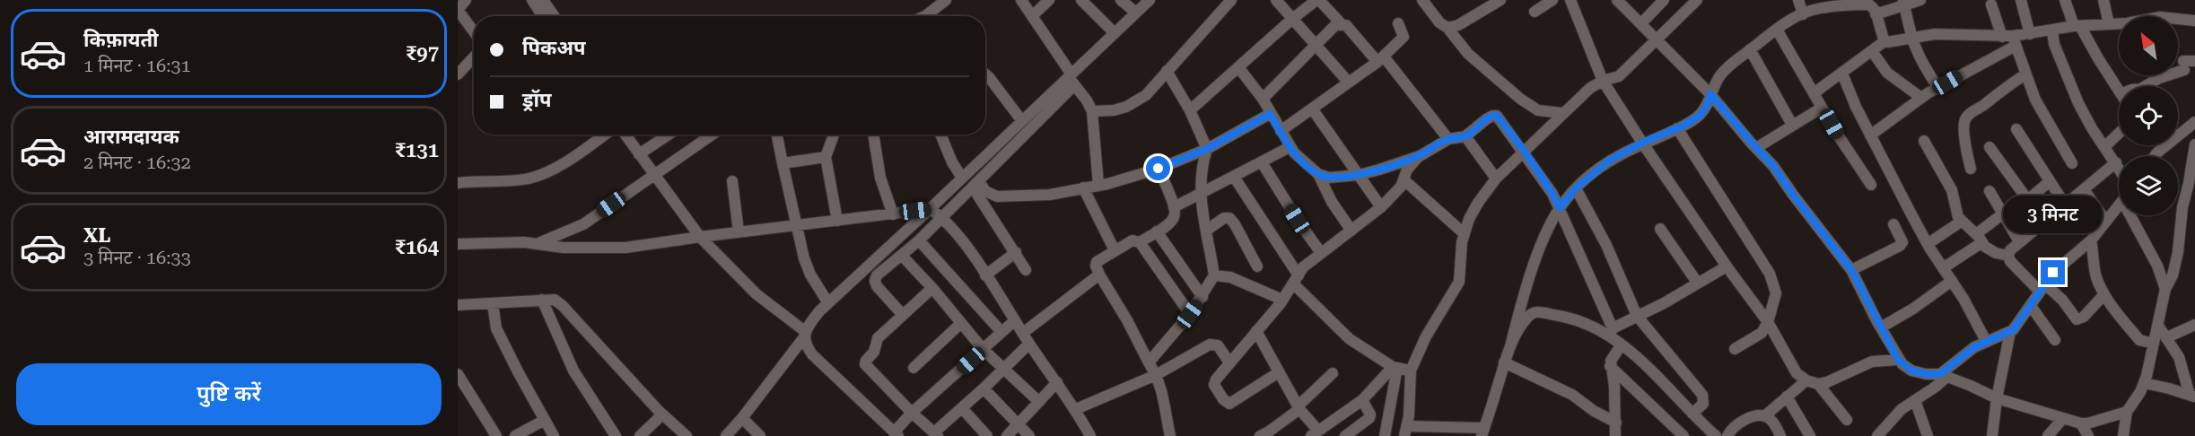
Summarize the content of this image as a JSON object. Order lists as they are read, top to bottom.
{
  "north": "top left",
  "page": {
    "list": [
      {
        "name": "किफ़ायती",
        "note": "1 मिनट · 16:31",
        "value": "₹97"
      },
      {
        "name": "आरामदायक",
        "note": "2 मिनट · 16:32",
        "value": "₹131"
      },
      {
        "name": "XL",
        "note": "3 मिनट · 16:33",
        "value": "₹164"
      }
    ],
    "banner": ["पिकअप", "ड्रॉप"],
    "bubble": "3 मिनट",
    "buttons": "पुष्टि करें"
  }
}
